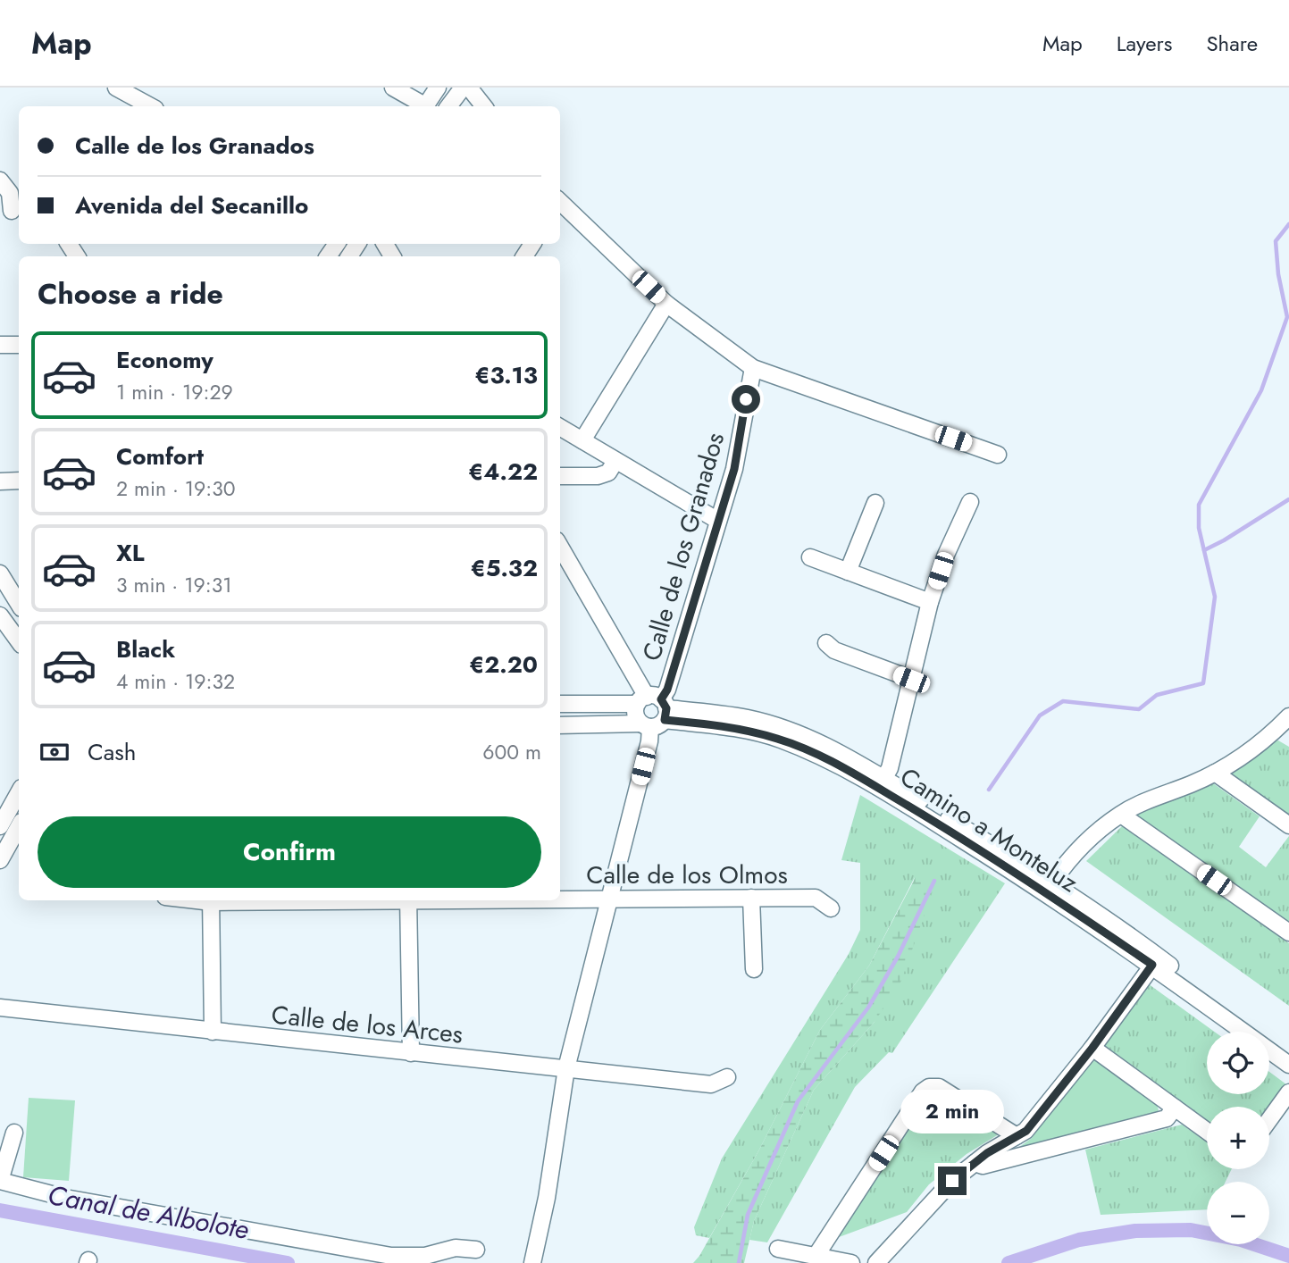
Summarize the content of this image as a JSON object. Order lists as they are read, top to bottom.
{
  "streets": {
    "street": [
      "Calle de los Granados",
      "Camino a Monteluz",
      "Calle de los Olmos",
      "Calle de los Arces"
    ]
  },
  "crossings": [
    ["Calle de los Granados", "Camino a Monteluz"],
    ["Calle de los Granados", "Calle de los Olmos"],
    ["Calle de los Granados", "Calle de los Arces"]
  ],
  "water": ["Canal de Albolote"],
  "page": {
    "header": "Map",
    "nav": ["Map", "Layers", "Share"],
    "banner": ["Calle de los Granados", "Avenida del Secanillo"],
    "heading": "Choose a ride",
    "list": [
      {
        "name": "Economy",
        "note": "1 min · 19:29",
        "value": "€3.13"
      },
      {
        "name": "Comfort",
        "note": "2 min · 19:30",
        "value": "€4.22"
      },
      {
        "name": "XL",
        "note": "3 min · 19:31",
        "value": "€5.32"
      },
      {
        "name": "Black",
        "note": "4 min · 19:32",
        "value": "€2.20"
      }
    ],
    "pay": ["Cash", "600 m"],
    "buttons": "Confirm",
    "map_buttons": ["+", "−"],
    "bubble": "2 min"
  }
}
